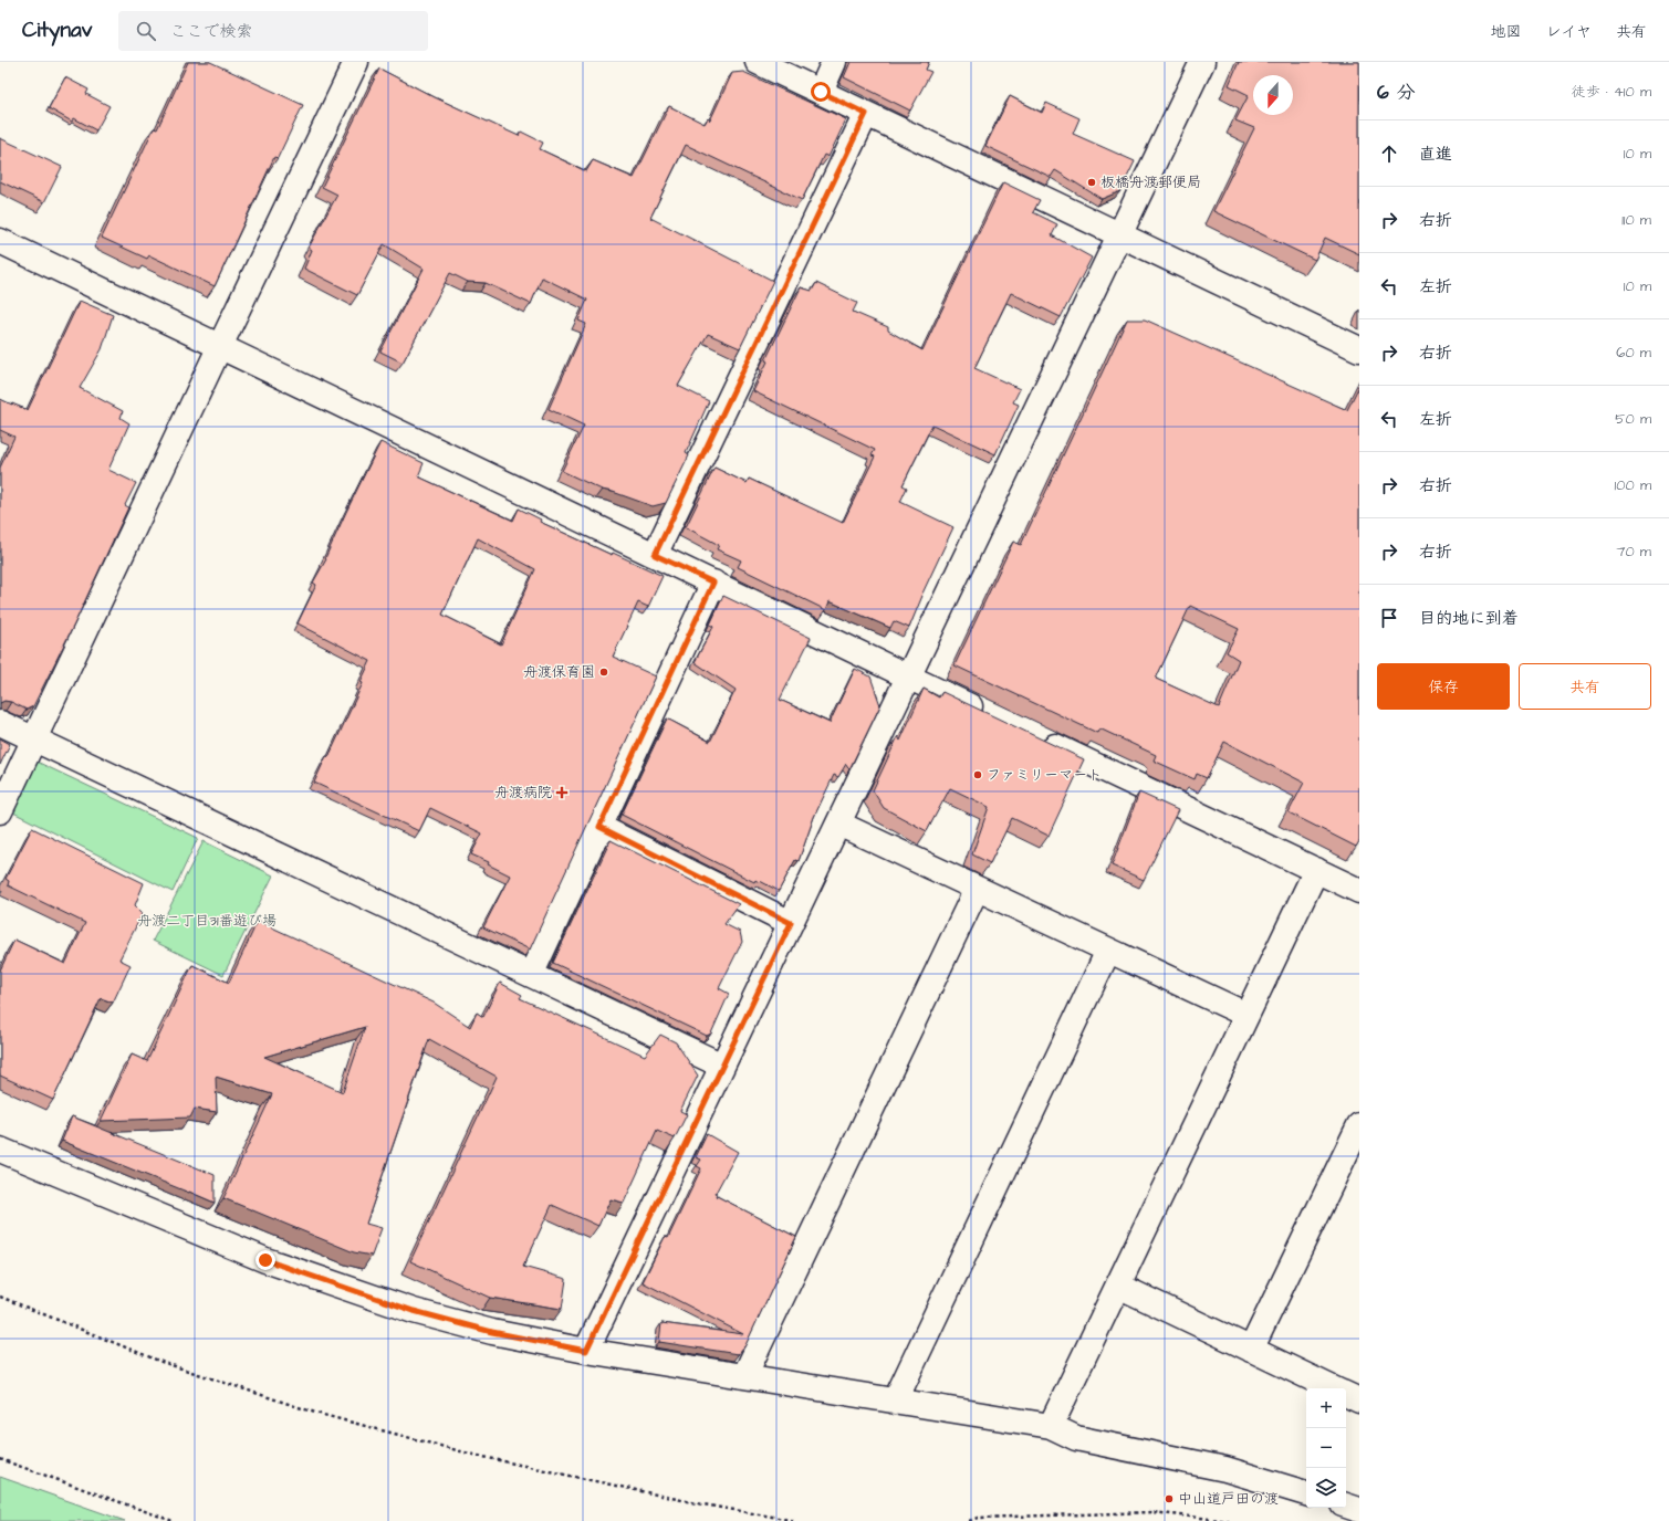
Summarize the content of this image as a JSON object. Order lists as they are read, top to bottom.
{
  "parks": ["舟渡二丁目31番遊び場"],
  "places": {
    "other": [
      "板橋舟渡郵便局",
      "舟渡保育園",
      "ファミリーマート",
      "中山道戸田の渡"
    ],
    "health": ["舟渡病院"]
  },
  "north": "bottom",
  "page": {
    "header": "Citynav",
    "search": "ここで検索",
    "nav": ["地図", "レイヤ", "共有"],
    "heading": ["6 分", "徒歩 · 410 m"],
    "list": [
      ["直進", "10 m"],
      ["右折", "110 m"],
      ["左折", "10 m"],
      ["右折", "60 m"],
      ["左折", "50 m"],
      ["右折", "100 m"],
      ["右折", "70 m"],
      "目的地に到着"
    ],
    "buttons": ["保存", "共有"],
    "map_buttons": ["+", "−"]
  }
}
